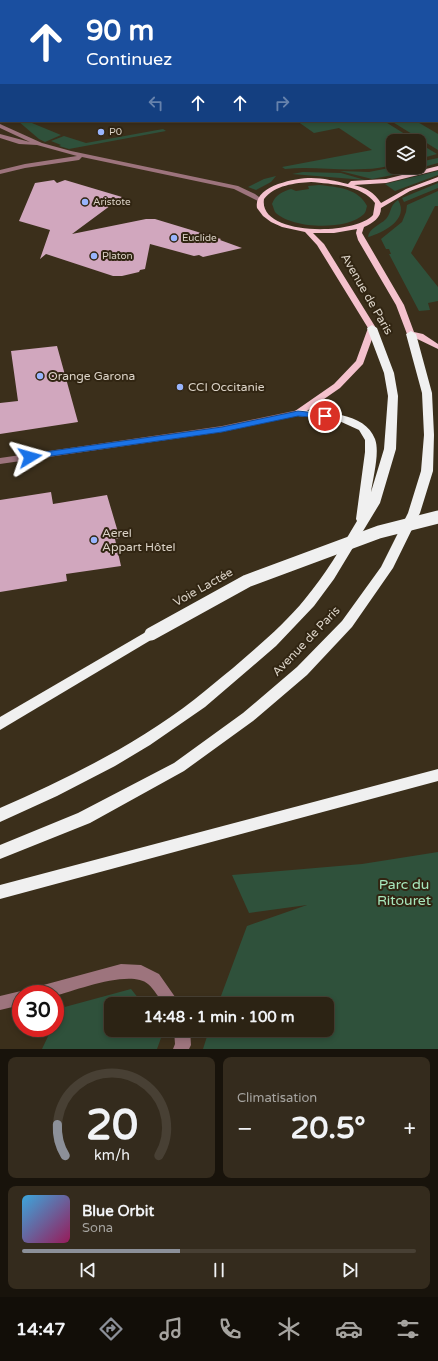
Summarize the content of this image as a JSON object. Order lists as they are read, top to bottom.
{
  "streets": {
    "highway": ["Avenue de Paris", "Voie Lactée"]
  },
  "parks": ["Parc du Ritouret"],
  "places": [
    "P0",
    "Aristote",
    "Euclide",
    "Platon",
    "Orange Garona",
    "CCI Occitanie",
    "Aerel Appart Hôtel"
  ],
  "page": {
    "turn": ["90 m", "Continuez"],
    "limit": "30",
    "trip": "14:48 · 1 min · 100 m",
    "tile": "Climatisation",
    "heat": ["−", "20.5°", "+"],
    "song": ["Blue Orbit", "Sona"],
    "tabs": "14:47",
    "gauge": ["20", "km/h"]
  }
}
